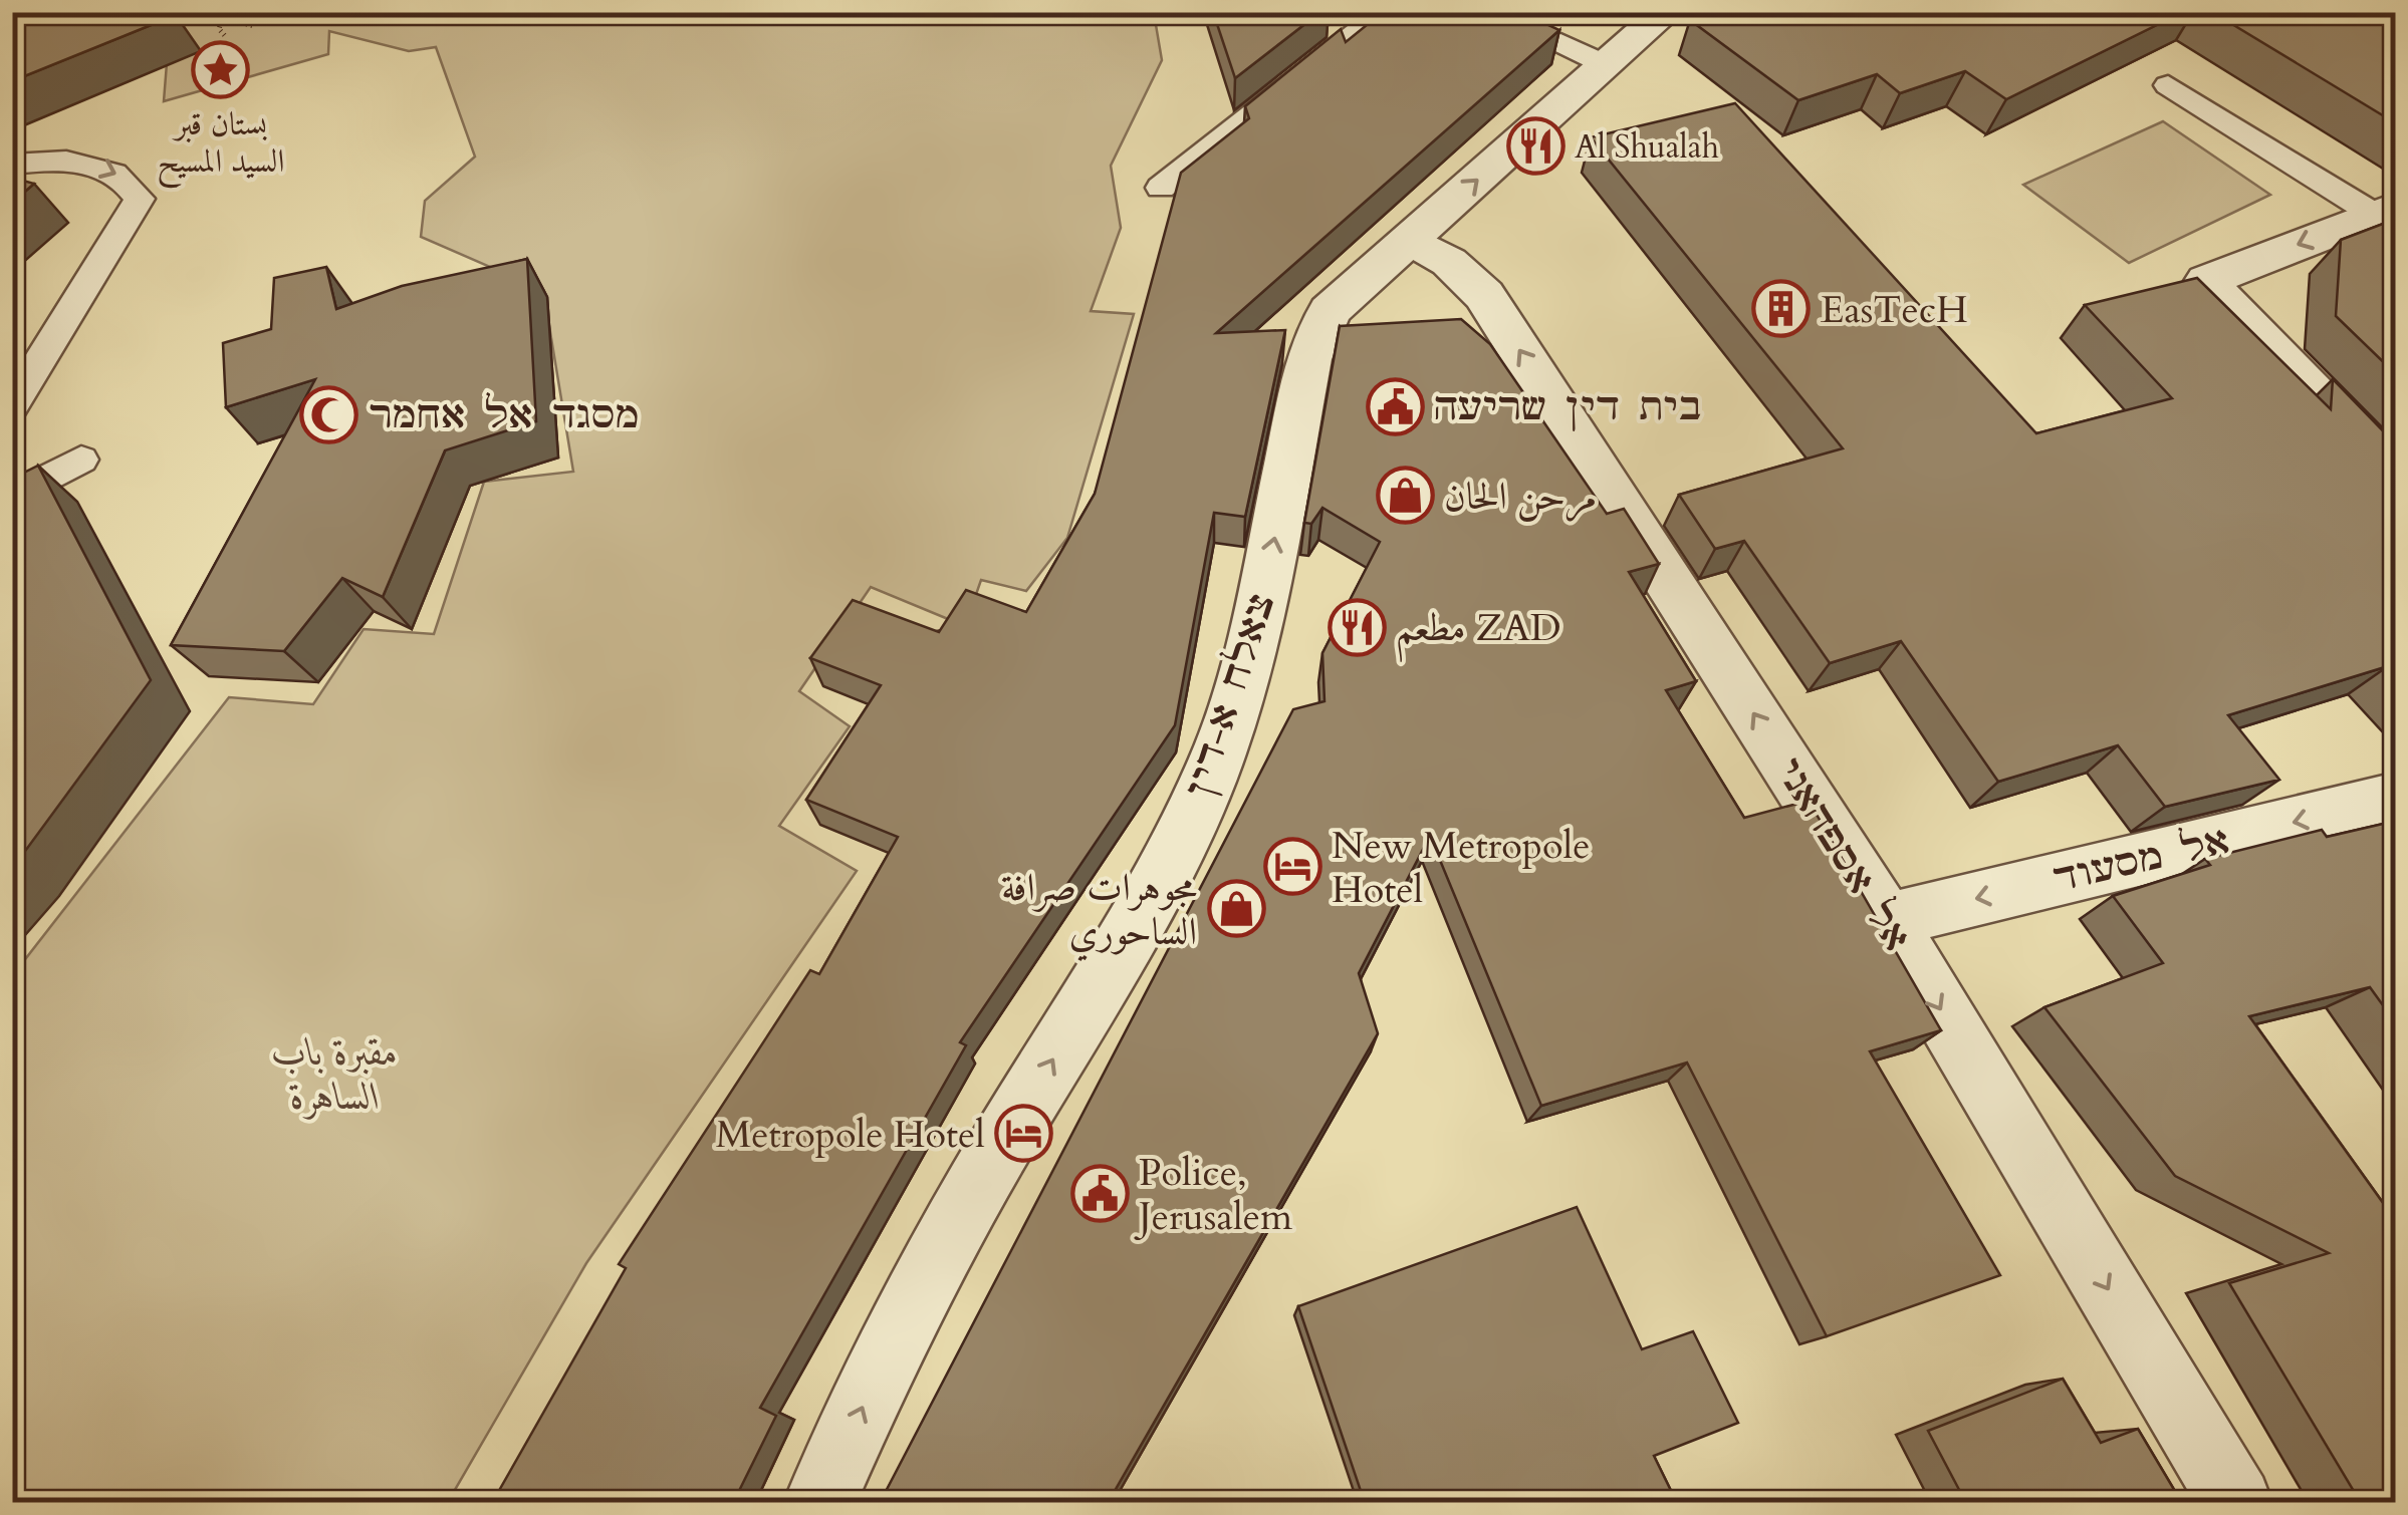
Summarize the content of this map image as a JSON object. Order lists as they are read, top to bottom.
{
  "streets": {
    "street": ["צאלח א-דין", "אל אספהאני", "אל מסעוד"]
  },
  "crossings": [
    ["צאלח א-דין", "אל אספהאני"],
    ["אל אספהאני", "אל מסעוד"]
  ],
  "one_way": ["צאלח א-דין", "אל מסעוד"],
  "parks": ["مقبرة باب الساهرة"],
  "places": {
    "place": ["بستان قبر السيد المسيح"],
    "restaurant": ["Al Shualah", "مطعم ZAD"],
    "building": ["EasTecH"],
    "public building": ["בית דין שריעה", "Police, Jerusalem"],
    "mosque": ["מסגד אל אחמר"],
    "shop": ["مرحن الحان", "مجوهرات صرافة الساحوري"],
    "hotel": ["New Metropole Hotel", "Metropole Hotel"]
  }
}
